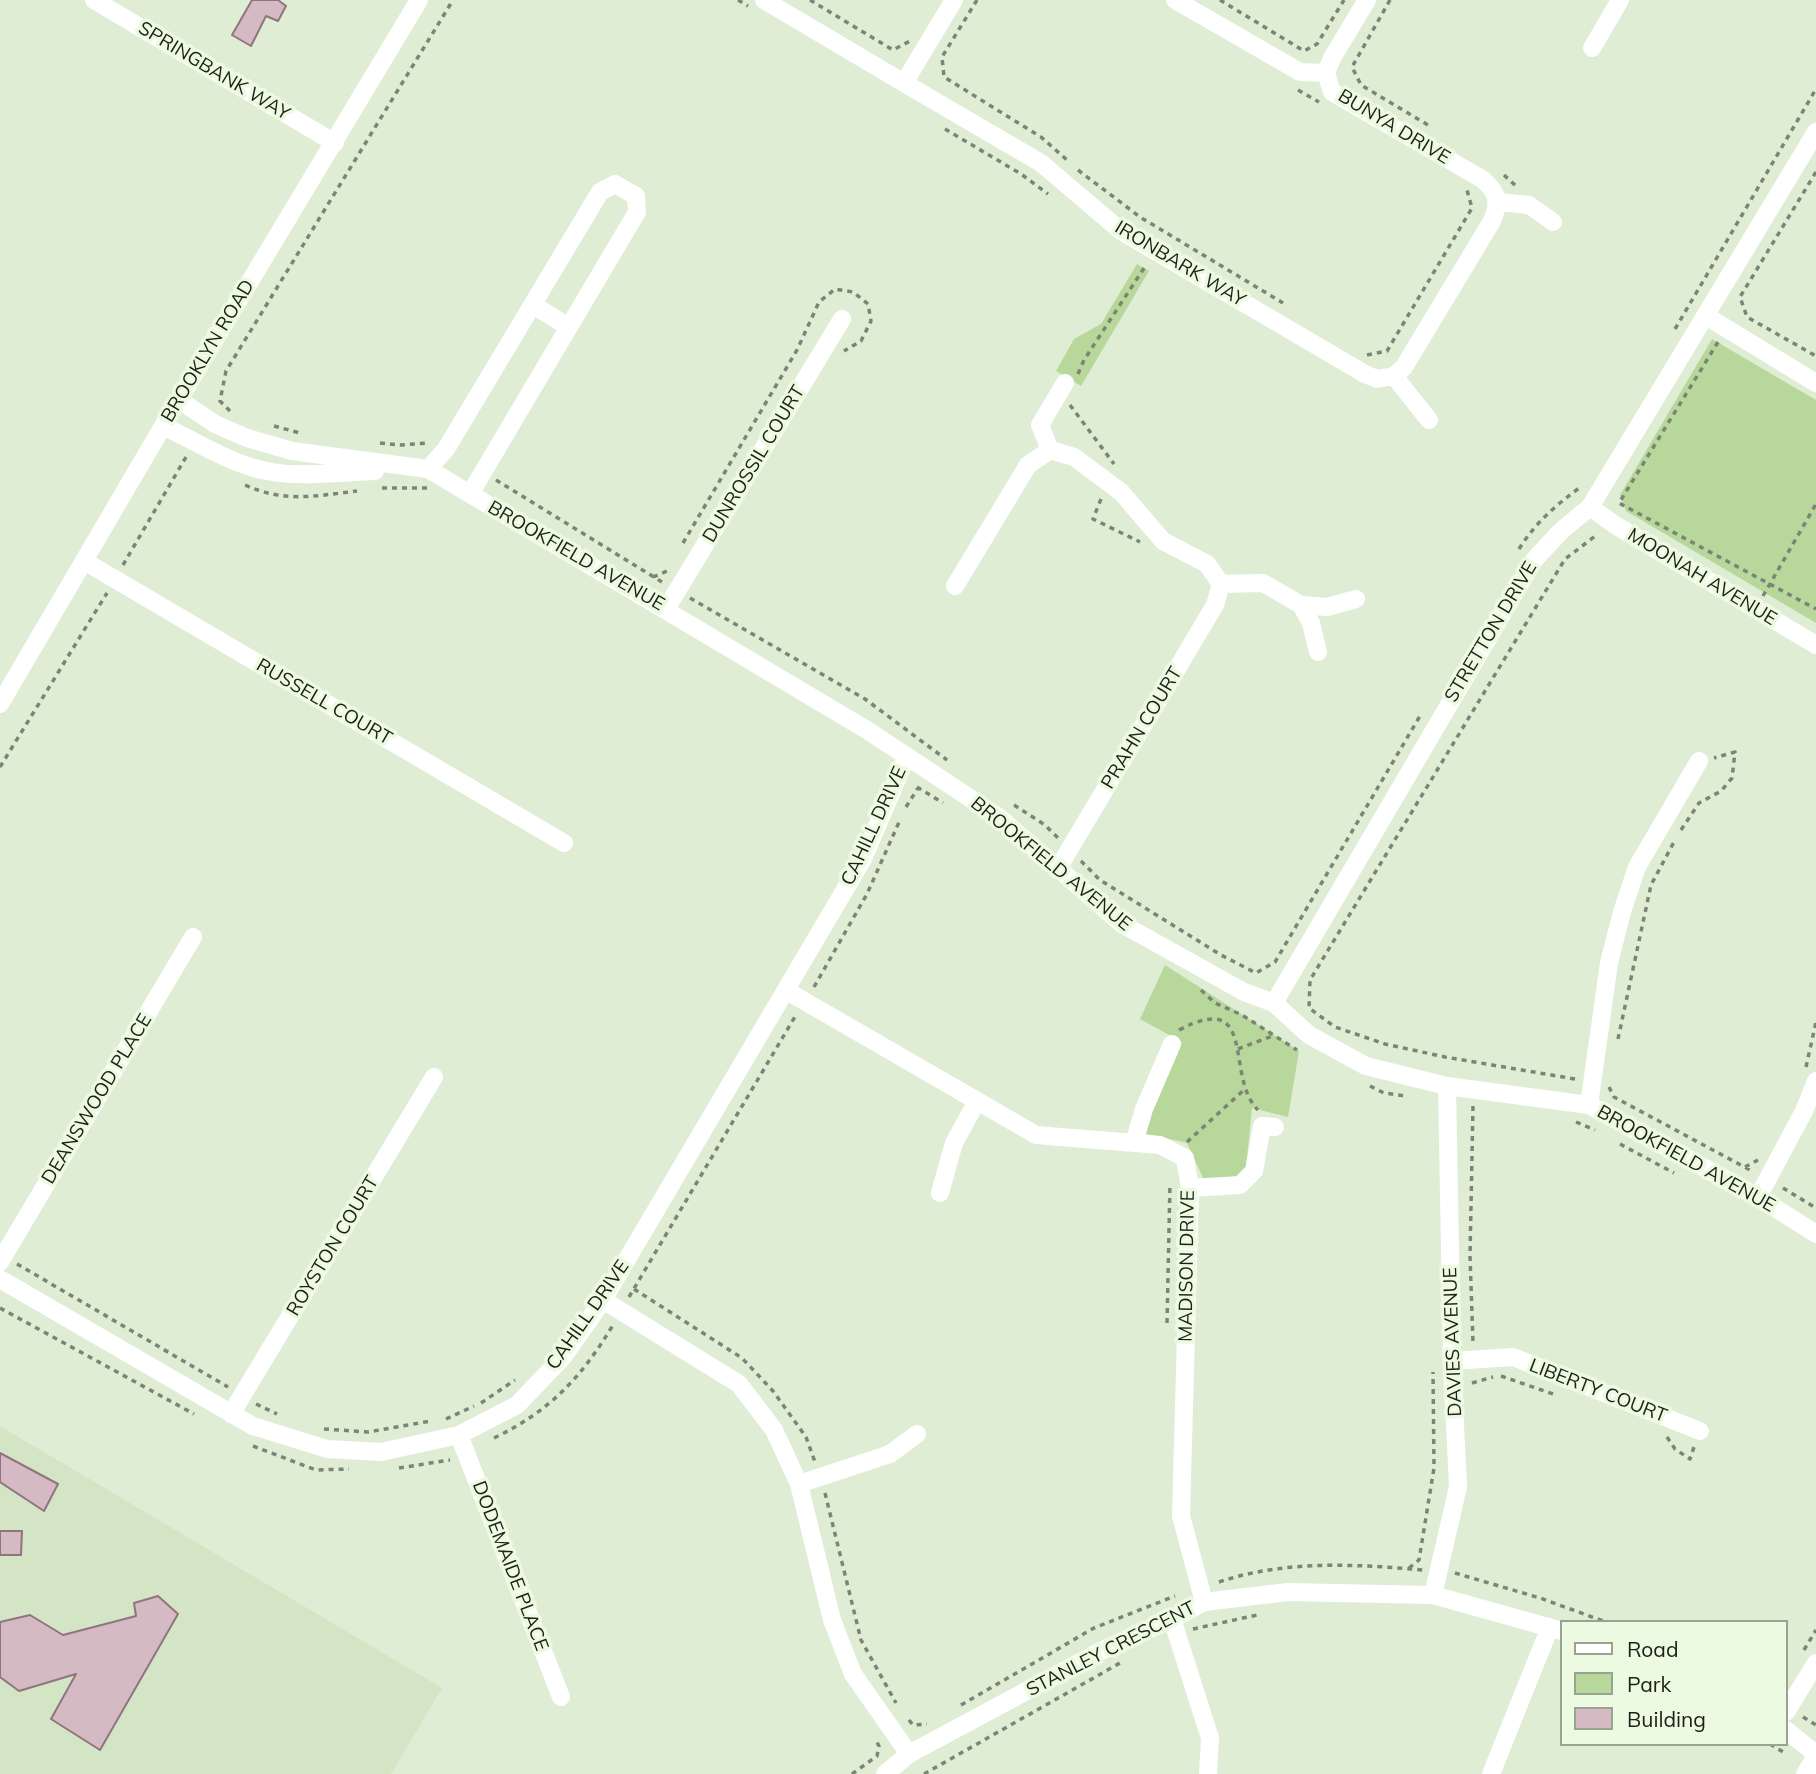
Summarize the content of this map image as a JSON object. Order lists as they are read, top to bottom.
{
  "streets": {
    "street": [
      "SPRINGBANK WAY",
      "BUNYA DRIVE",
      "IRONBARK WAY",
      "BROOKLYN ROAD",
      "DUNROSSIL COURT",
      "BROOKFIELD AVENUE",
      "MOONAH AVENUE",
      "STRETTON DRIVE",
      "RUSSELL COURT",
      "PRAHN COURT",
      "CAHILL DRIVE",
      "DEANSWOOD PLACE",
      "ROYSTON COURT",
      "MADISON DRIVE",
      "DAVIES AVENUE",
      "LIBERTY COURT",
      "DODEMAIDE PLACE",
      "STANLEY CRESCENT"
    ]
  },
  "crossings": [
    ["SPRINGBANK WAY", "BROOKLYN ROAD"],
    ["BROOKLYN ROAD", "BROOKFIELD AVENUE"],
    ["BROOKLYN ROAD", "RUSSELL COURT"],
    ["DUNROSSIL COURT", "BROOKFIELD AVENUE"],
    ["BROOKFIELD AVENUE", "STRETTON DRIVE"],
    ["BROOKFIELD AVENUE", "PRAHN COURT"],
    ["BROOKFIELD AVENUE", "CAHILL DRIVE"],
    ["BROOKFIELD AVENUE", "DAVIES AVENUE"],
    ["MOONAH AVENUE", "STRETTON DRIVE"],
    ["CAHILL DRIVE", "ROYSTON COURT"],
    ["CAHILL DRIVE", "DODEMAIDE PLACE"],
    ["MADISON DRIVE", "STANLEY CRESCENT"],
    ["DAVIES AVENUE", "LIBERTY COURT"],
    ["DAVIES AVENUE", "STANLEY CRESCENT"]
  ],
  "legend": ["Road", "Park", "Building"]
}
